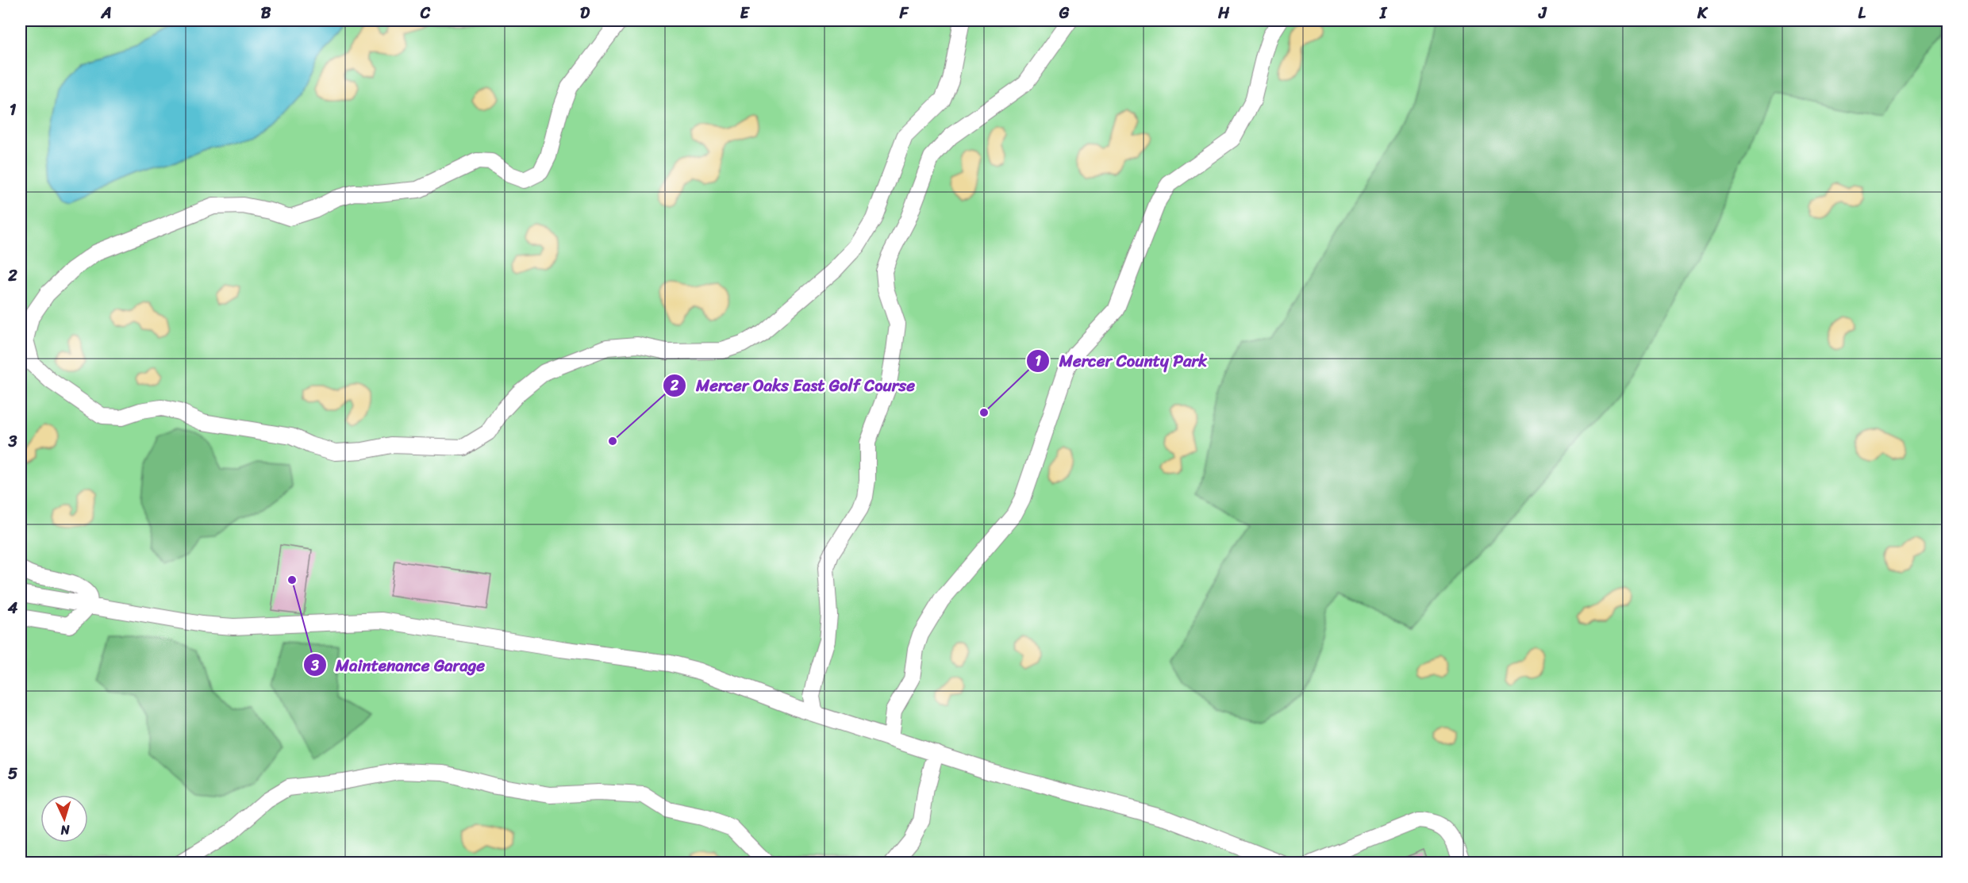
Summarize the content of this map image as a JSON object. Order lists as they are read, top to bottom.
{
  "places": ["Mercer County Park", "Mercer Oaks East Golf Course", "Maintenance Garage"],
  "north": "bottom",
  "grid": {
    "columns": [
      "A",
      "B",
      "C",
      "D",
      "E",
      "F",
      "G",
      "H",
      "I",
      "J",
      "K",
      "L"
    ],
    "rows": [
      "1",
      "2",
      "3",
      "4",
      "5"
    ]
  }
}
